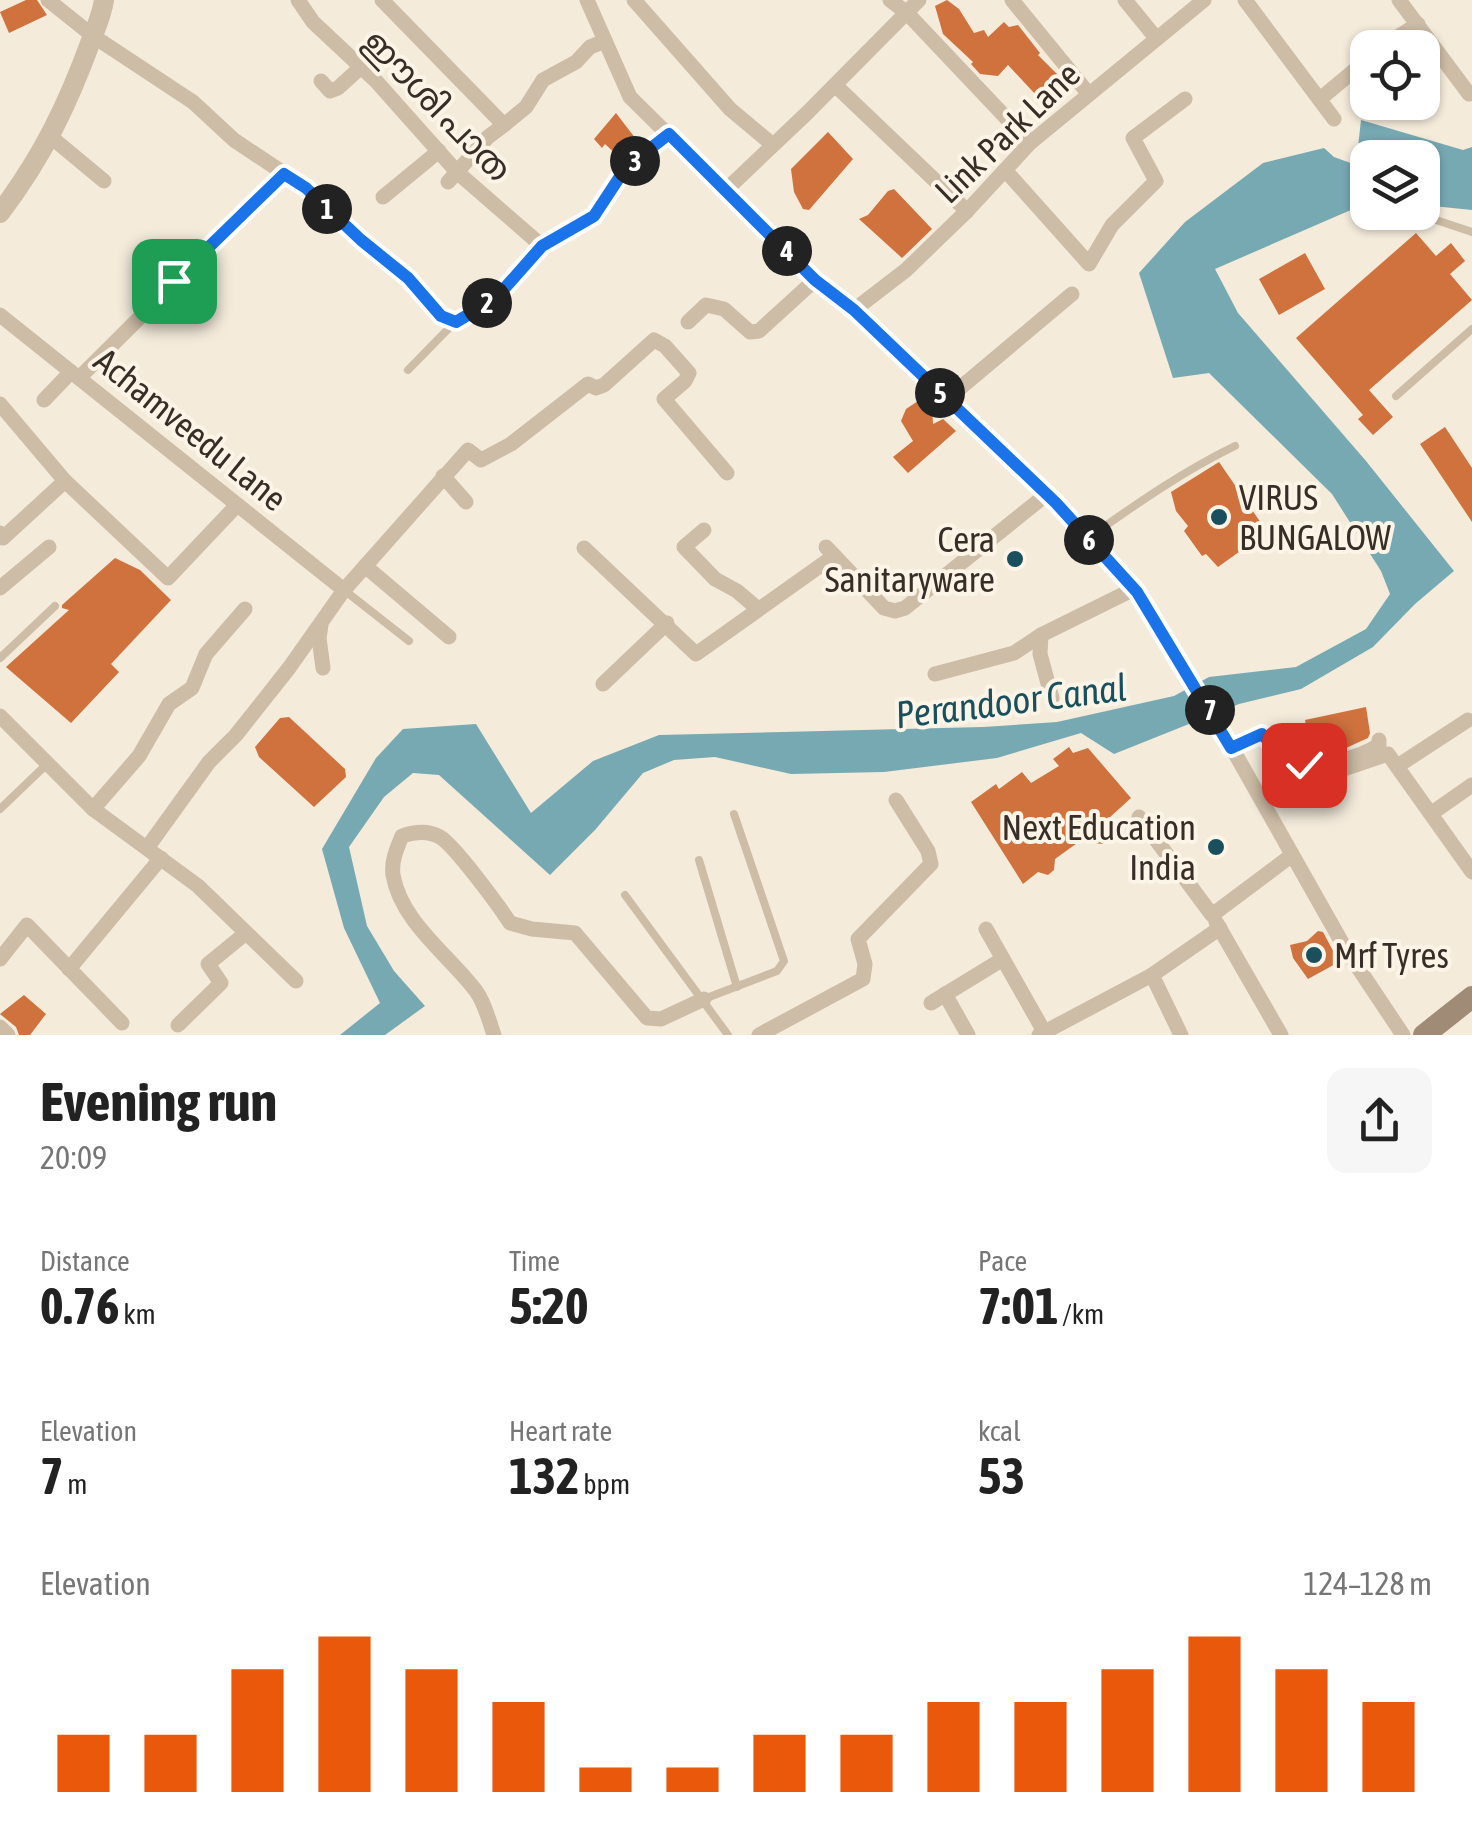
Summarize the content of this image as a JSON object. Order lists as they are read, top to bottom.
{
  "streets": {
    "street": ["ഈശി പാത", "Link Park Lane", "Achamveedu Lane"]
  },
  "water": ["Perandoor Canal"],
  "places": [
    "VIRUS BUNGALOW",
    "Cera Sanitaryware",
    "Next Education India",
    "Mrf Tyres"
  ],
  "page": {
    "pins": [
      "3",
      "1",
      "4",
      "2",
      "5",
      "6",
      "7"
    ],
    "heading": ["Evening run", "20:09"],
    "stats": [
      ["Distance", "0.76 km"],
      ["Time", "5:20"],
      ["Pace", "7:01 /km"],
      ["Elevation", "7 m"],
      ["Heart rate", "132 bpm"],
      ["kcal", "53"]
    ],
    "chart": ["Elevation", "124–128 m"]
  }
}
